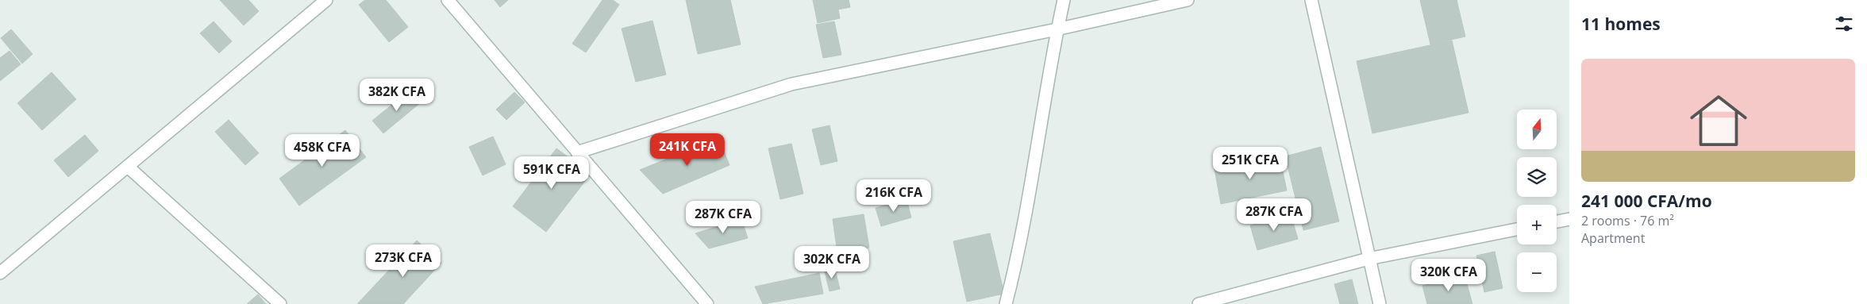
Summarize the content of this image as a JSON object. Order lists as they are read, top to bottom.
{
  "north": "top",
  "page": {
    "heading": "11 homes",
    "list": [
      {
        "name": "241 000 CFA/mo",
        "note": "2 rooms · 76 m² · Apartment"
      }
    ],
    "price": [
      "382K CFA",
      "241K CFA",
      "458K CFA",
      "251K CFA",
      "591K CFA",
      "216K CFA",
      "287K CFA",
      "287K CFA",
      "273K CFA",
      "302K CFA",
      "320K CFA"
    ],
    "map_buttons": ["+", "−"]
  }
}
